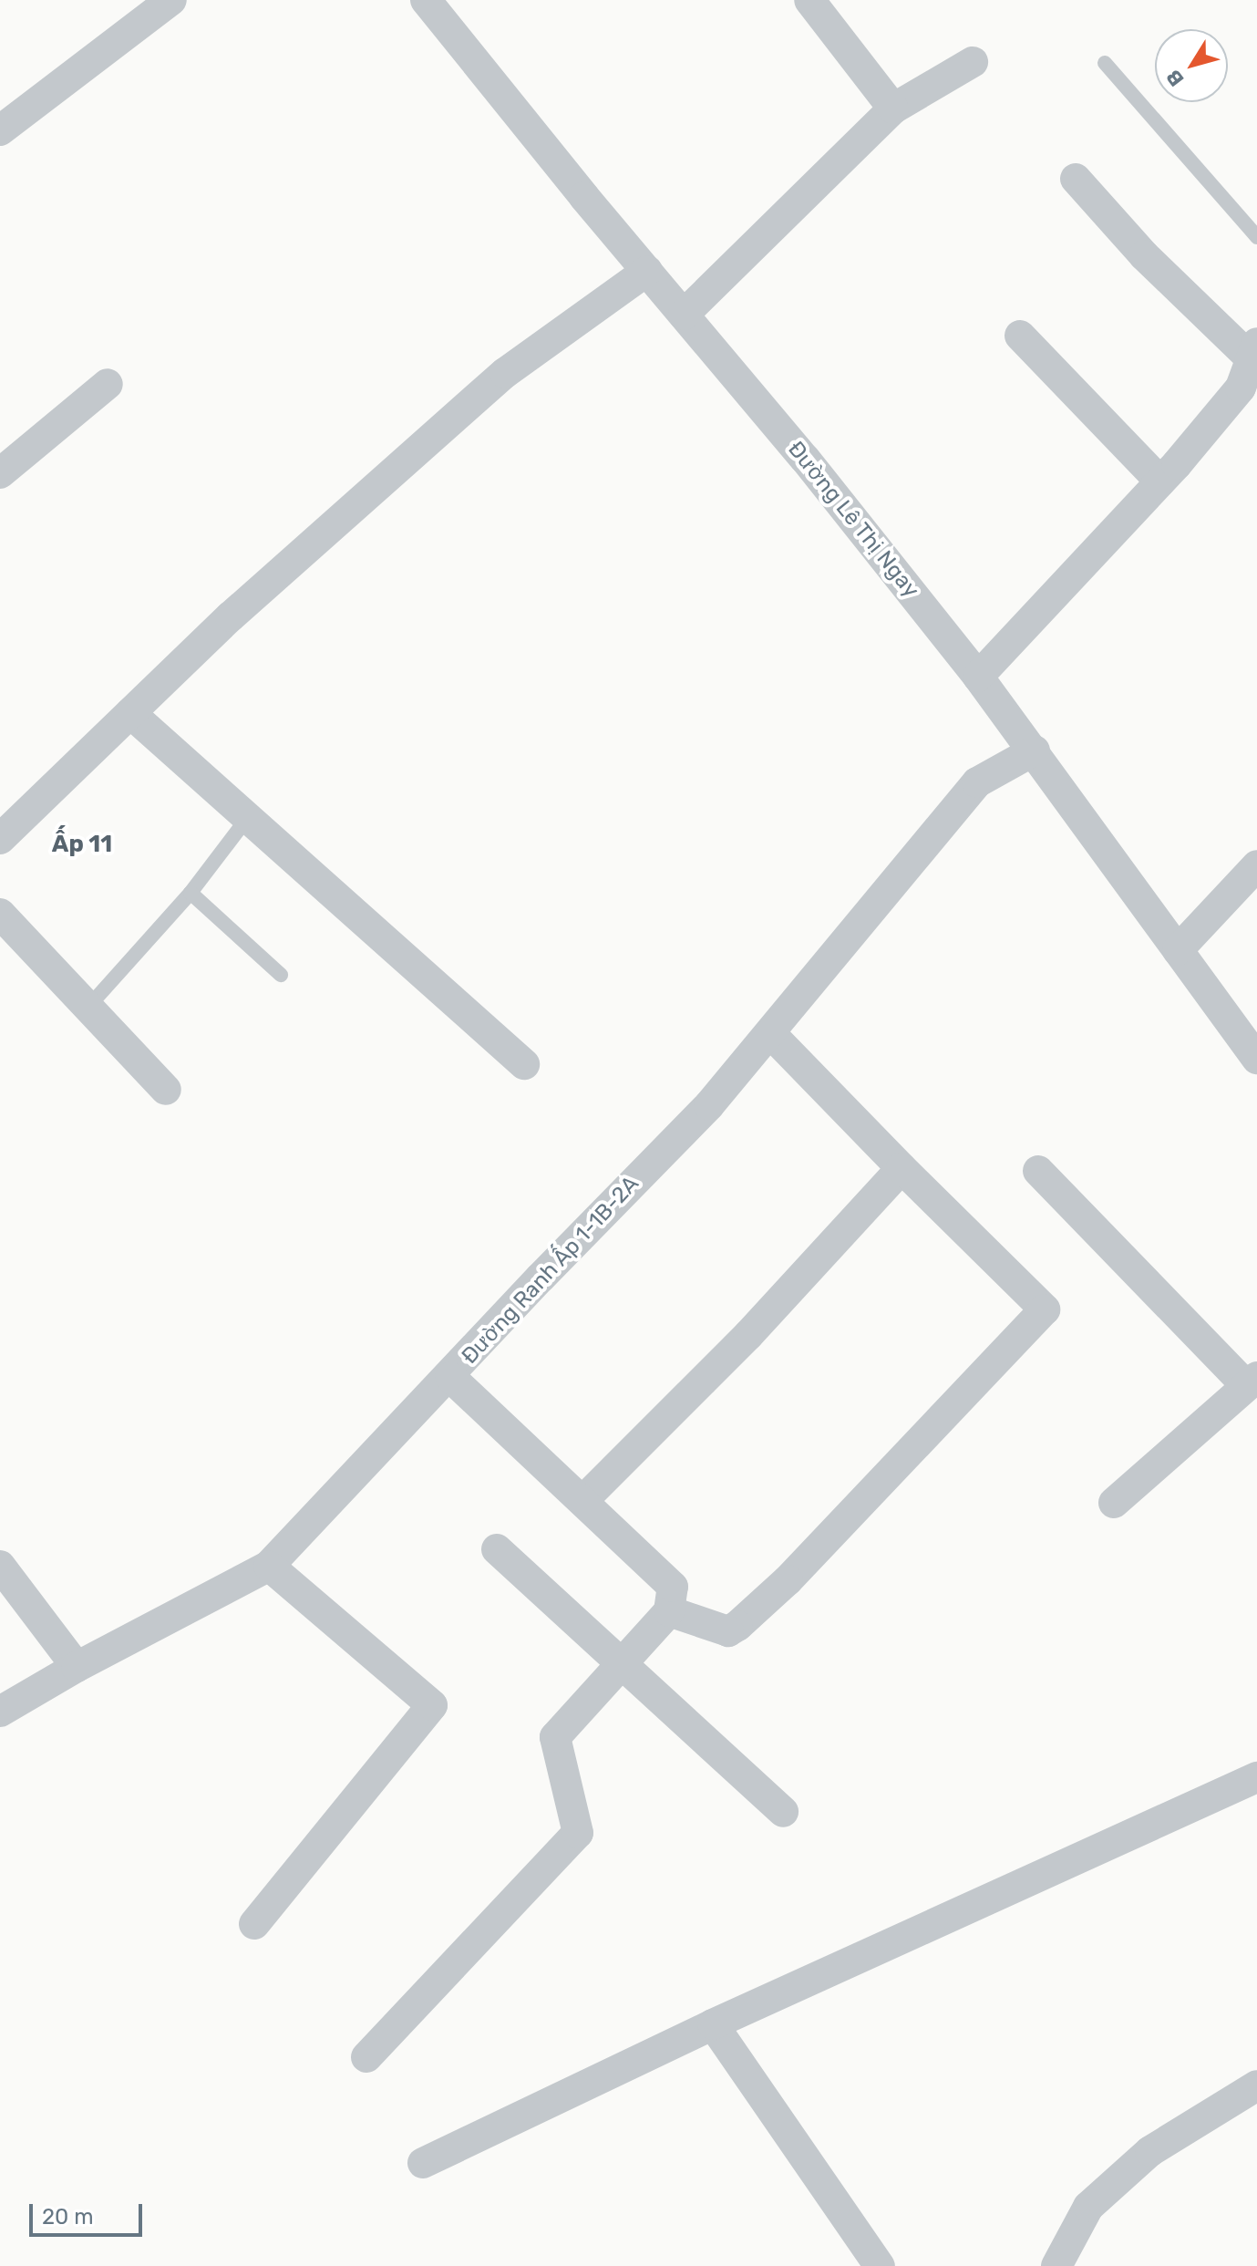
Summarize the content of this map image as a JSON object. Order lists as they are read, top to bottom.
{
  "streets": {
    "street": ["Đường Lê Thị Ngay", "Đường Ranh Ấp 1-1B-2A"]
  },
  "crossings": [
    ["Đường Lê Thị Ngay", "Đường Ranh Ấp 1-1B-2A"]
  ],
  "districts": ["Ấp 11"],
  "scale_bar": "20 m",
  "north": "bottom left"
}
